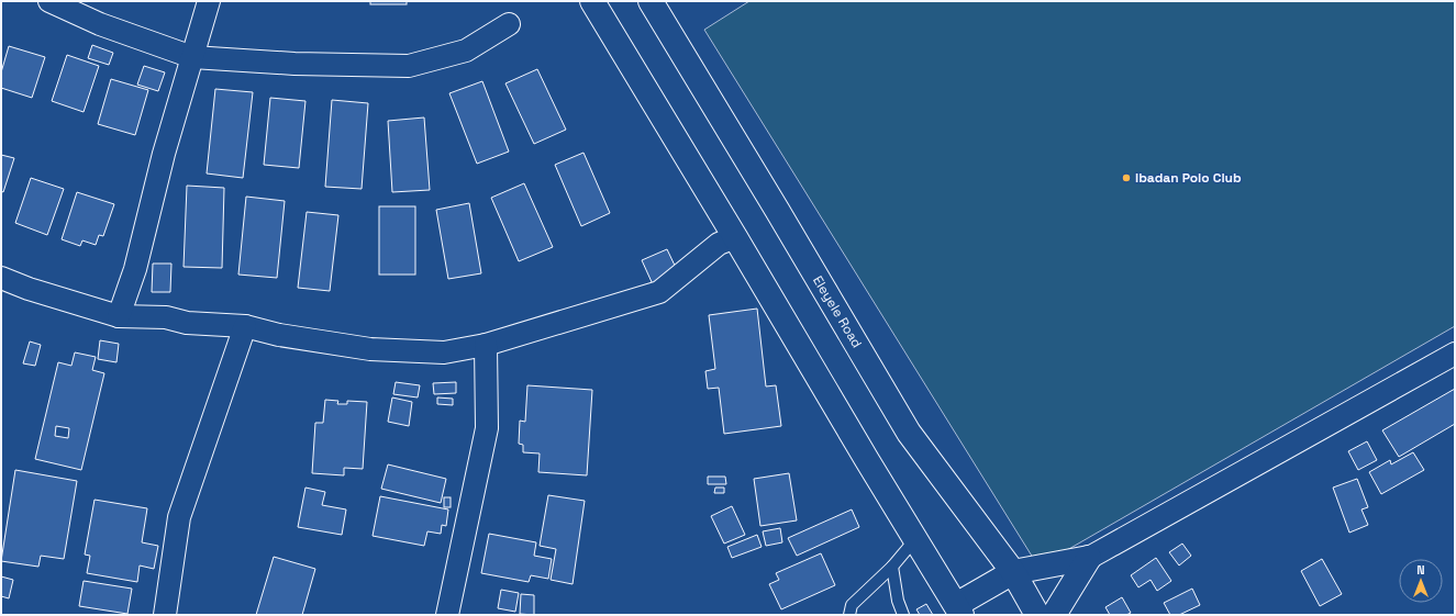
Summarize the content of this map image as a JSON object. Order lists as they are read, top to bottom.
{
  "streets": {
    "main road": ["Eleyele Road"]
  },
  "places": ["Ibadan Polo Club"],
  "north": "top"
}
